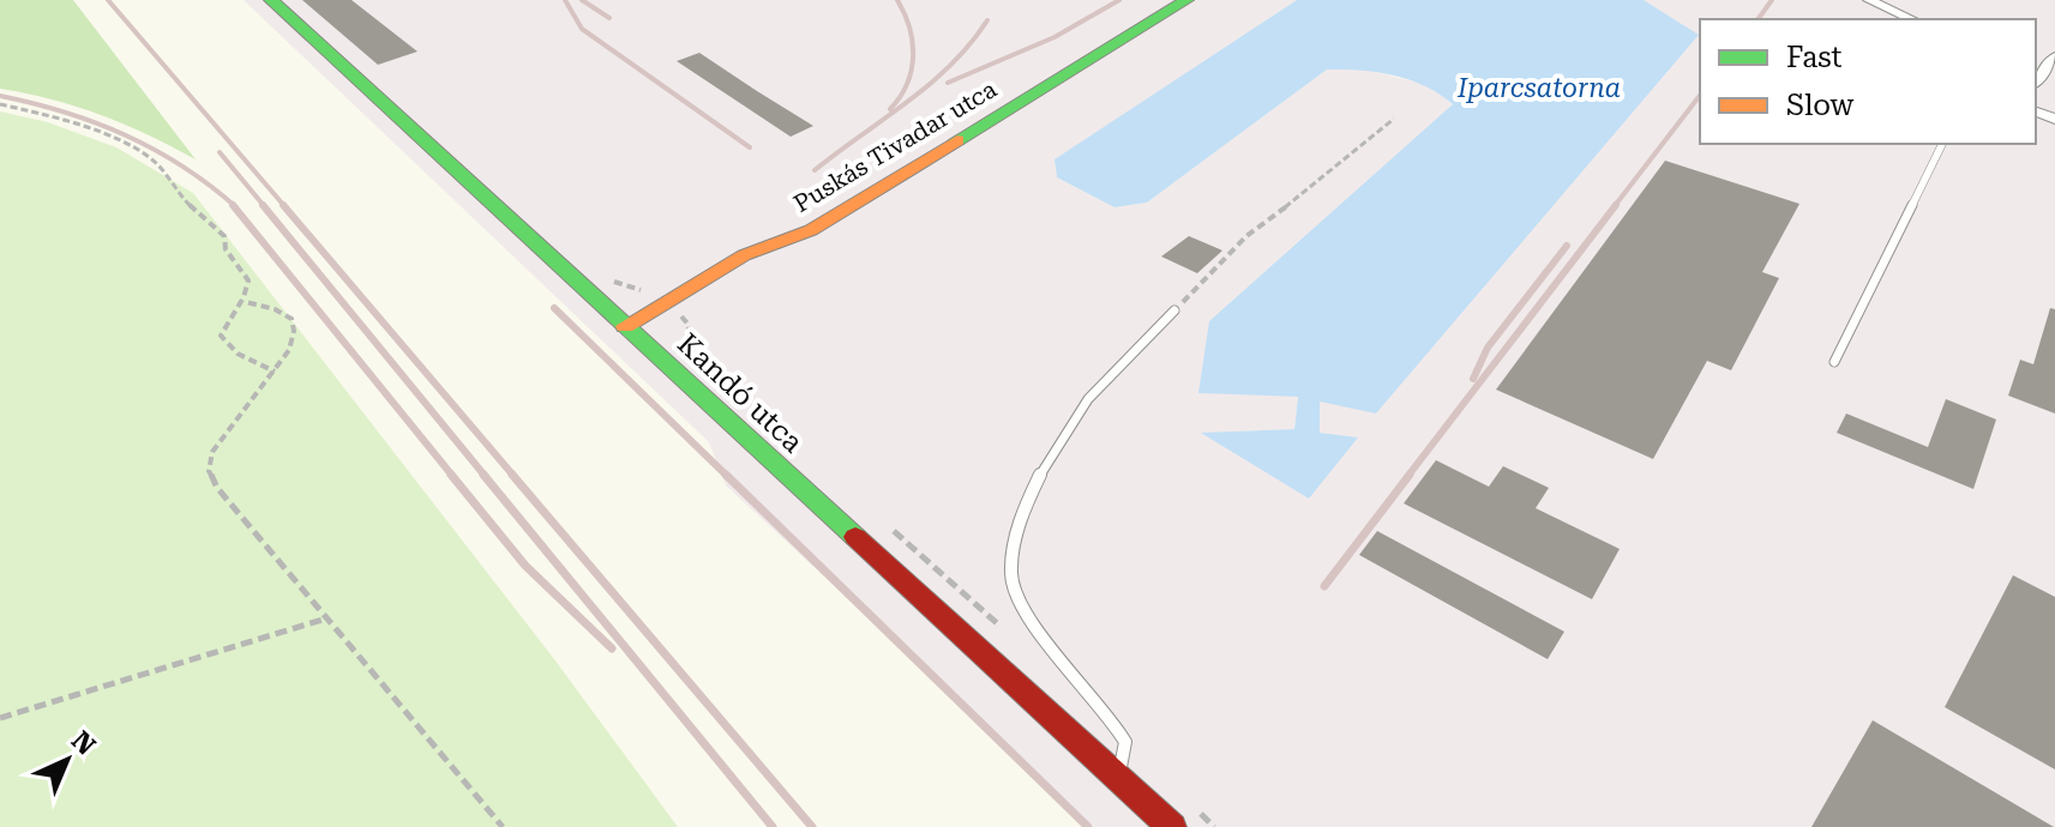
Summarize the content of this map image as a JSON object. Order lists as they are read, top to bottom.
{
  "streets": {
    "street": ["Puskás Tivadar utca", "Kandó utca"]
  },
  "crossings": [
    ["Puskás Tivadar utca", "Kandó utca"]
  ],
  "water": ["Iparcsatorna"],
  "legend": ["Fast", "Slow"],
  "north": "top right"
}
